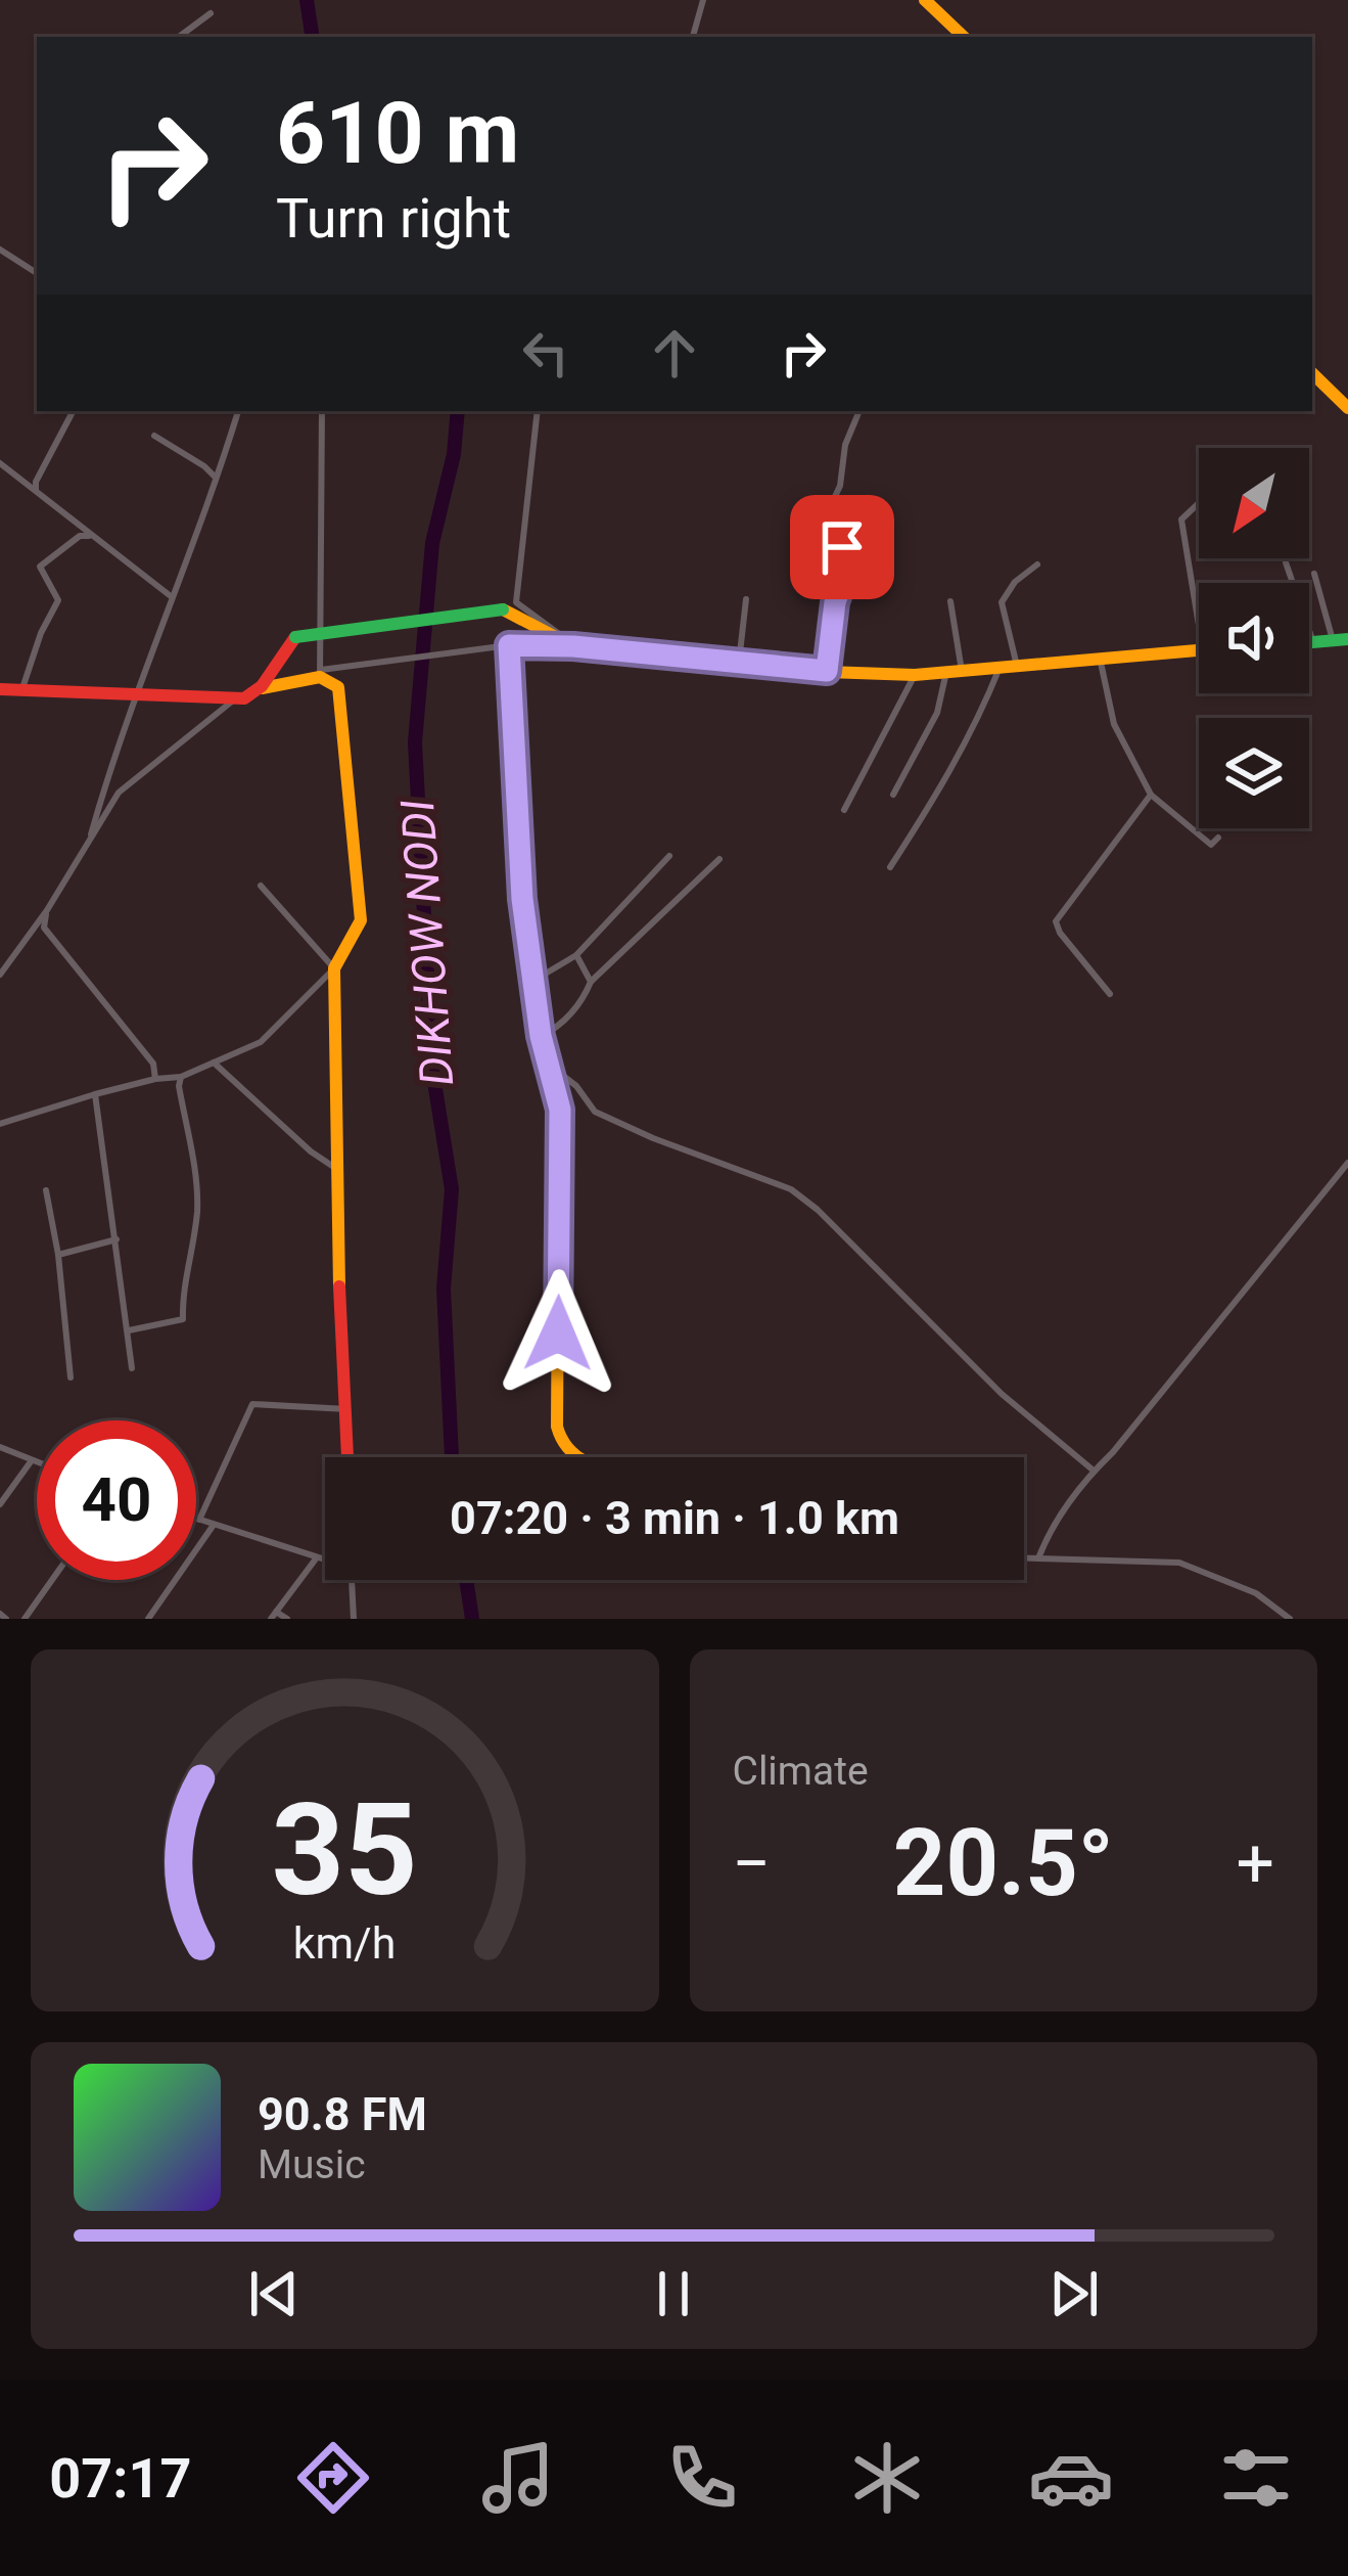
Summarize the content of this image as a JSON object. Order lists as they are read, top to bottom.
{
  "water": ["DIKHOW NODI"],
  "north": "bottom left",
  "page": {
    "turn": ["610 m", "Turn right"],
    "limit": "40",
    "trip": "07:20 · 3 min · 1.0 km",
    "tile": "Climate",
    "heat": ["−", "20.5°", "+"],
    "song": ["90.8 FM", "Music"],
    "tabs": "07:17",
    "gauge": ["35", "km/h"]
  }
}
